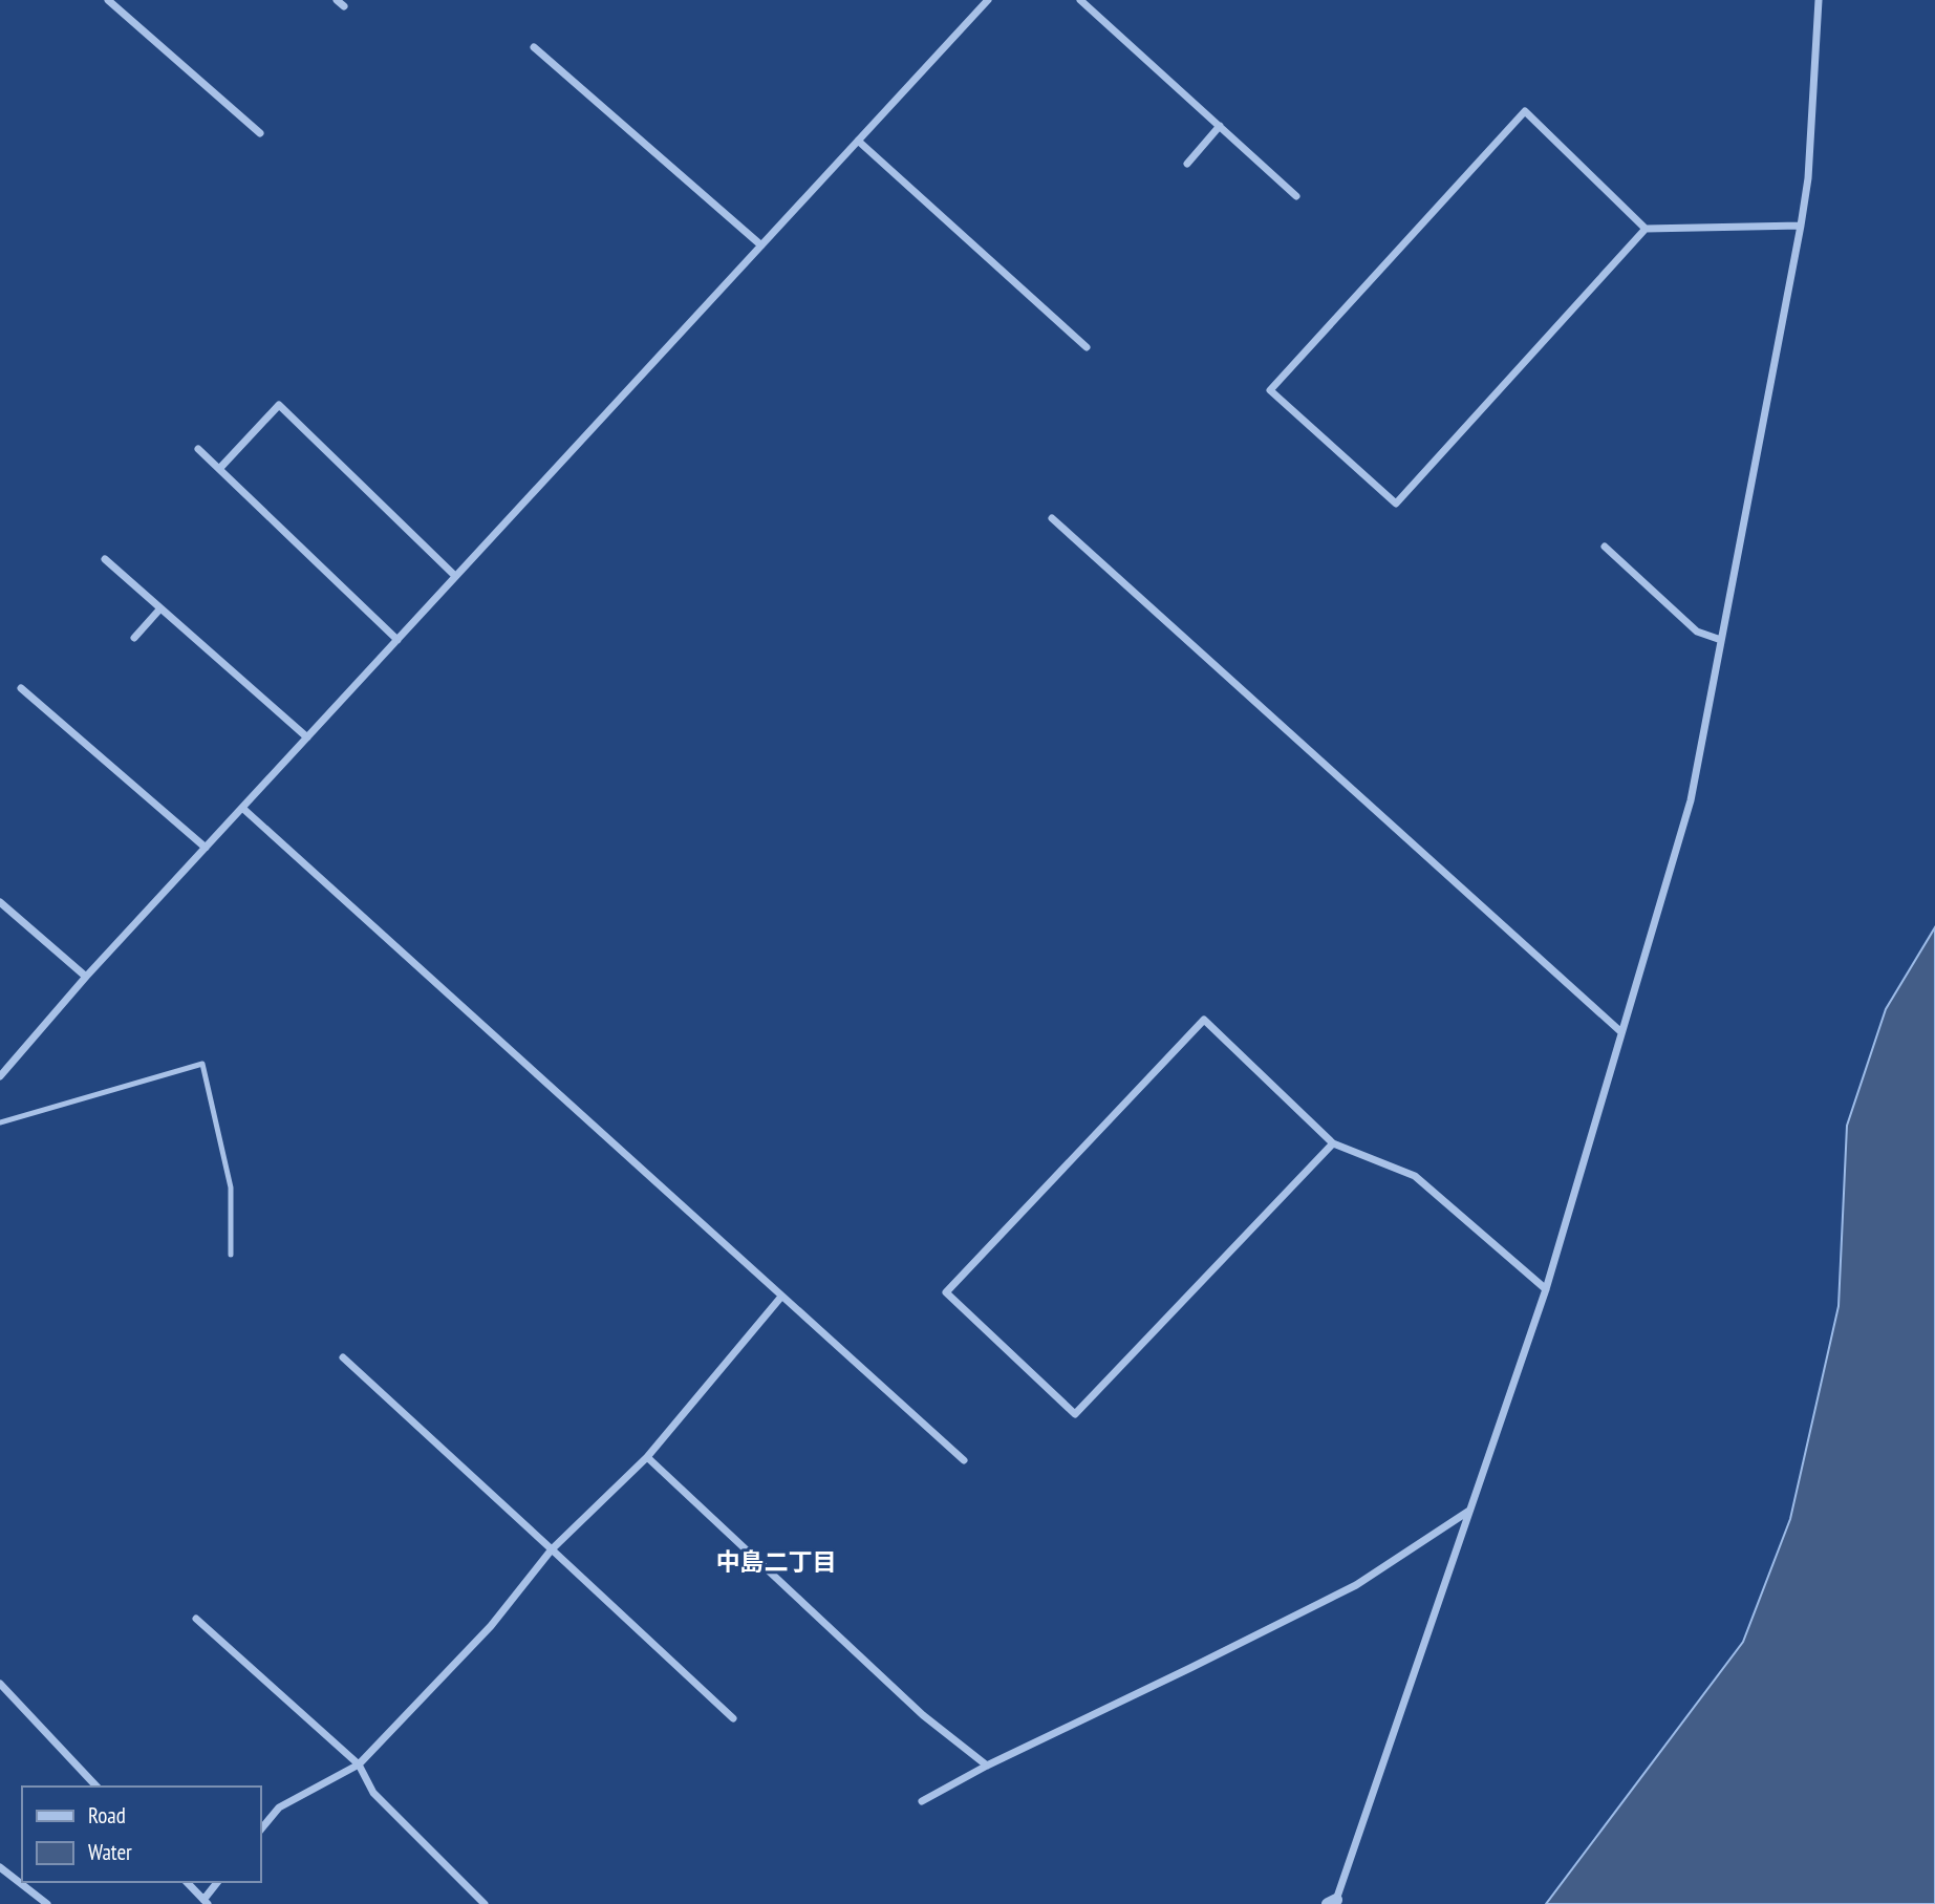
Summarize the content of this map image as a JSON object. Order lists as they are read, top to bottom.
{
  "districts": ["中島二丁目"],
  "legend": ["Road", "Water"]
}
